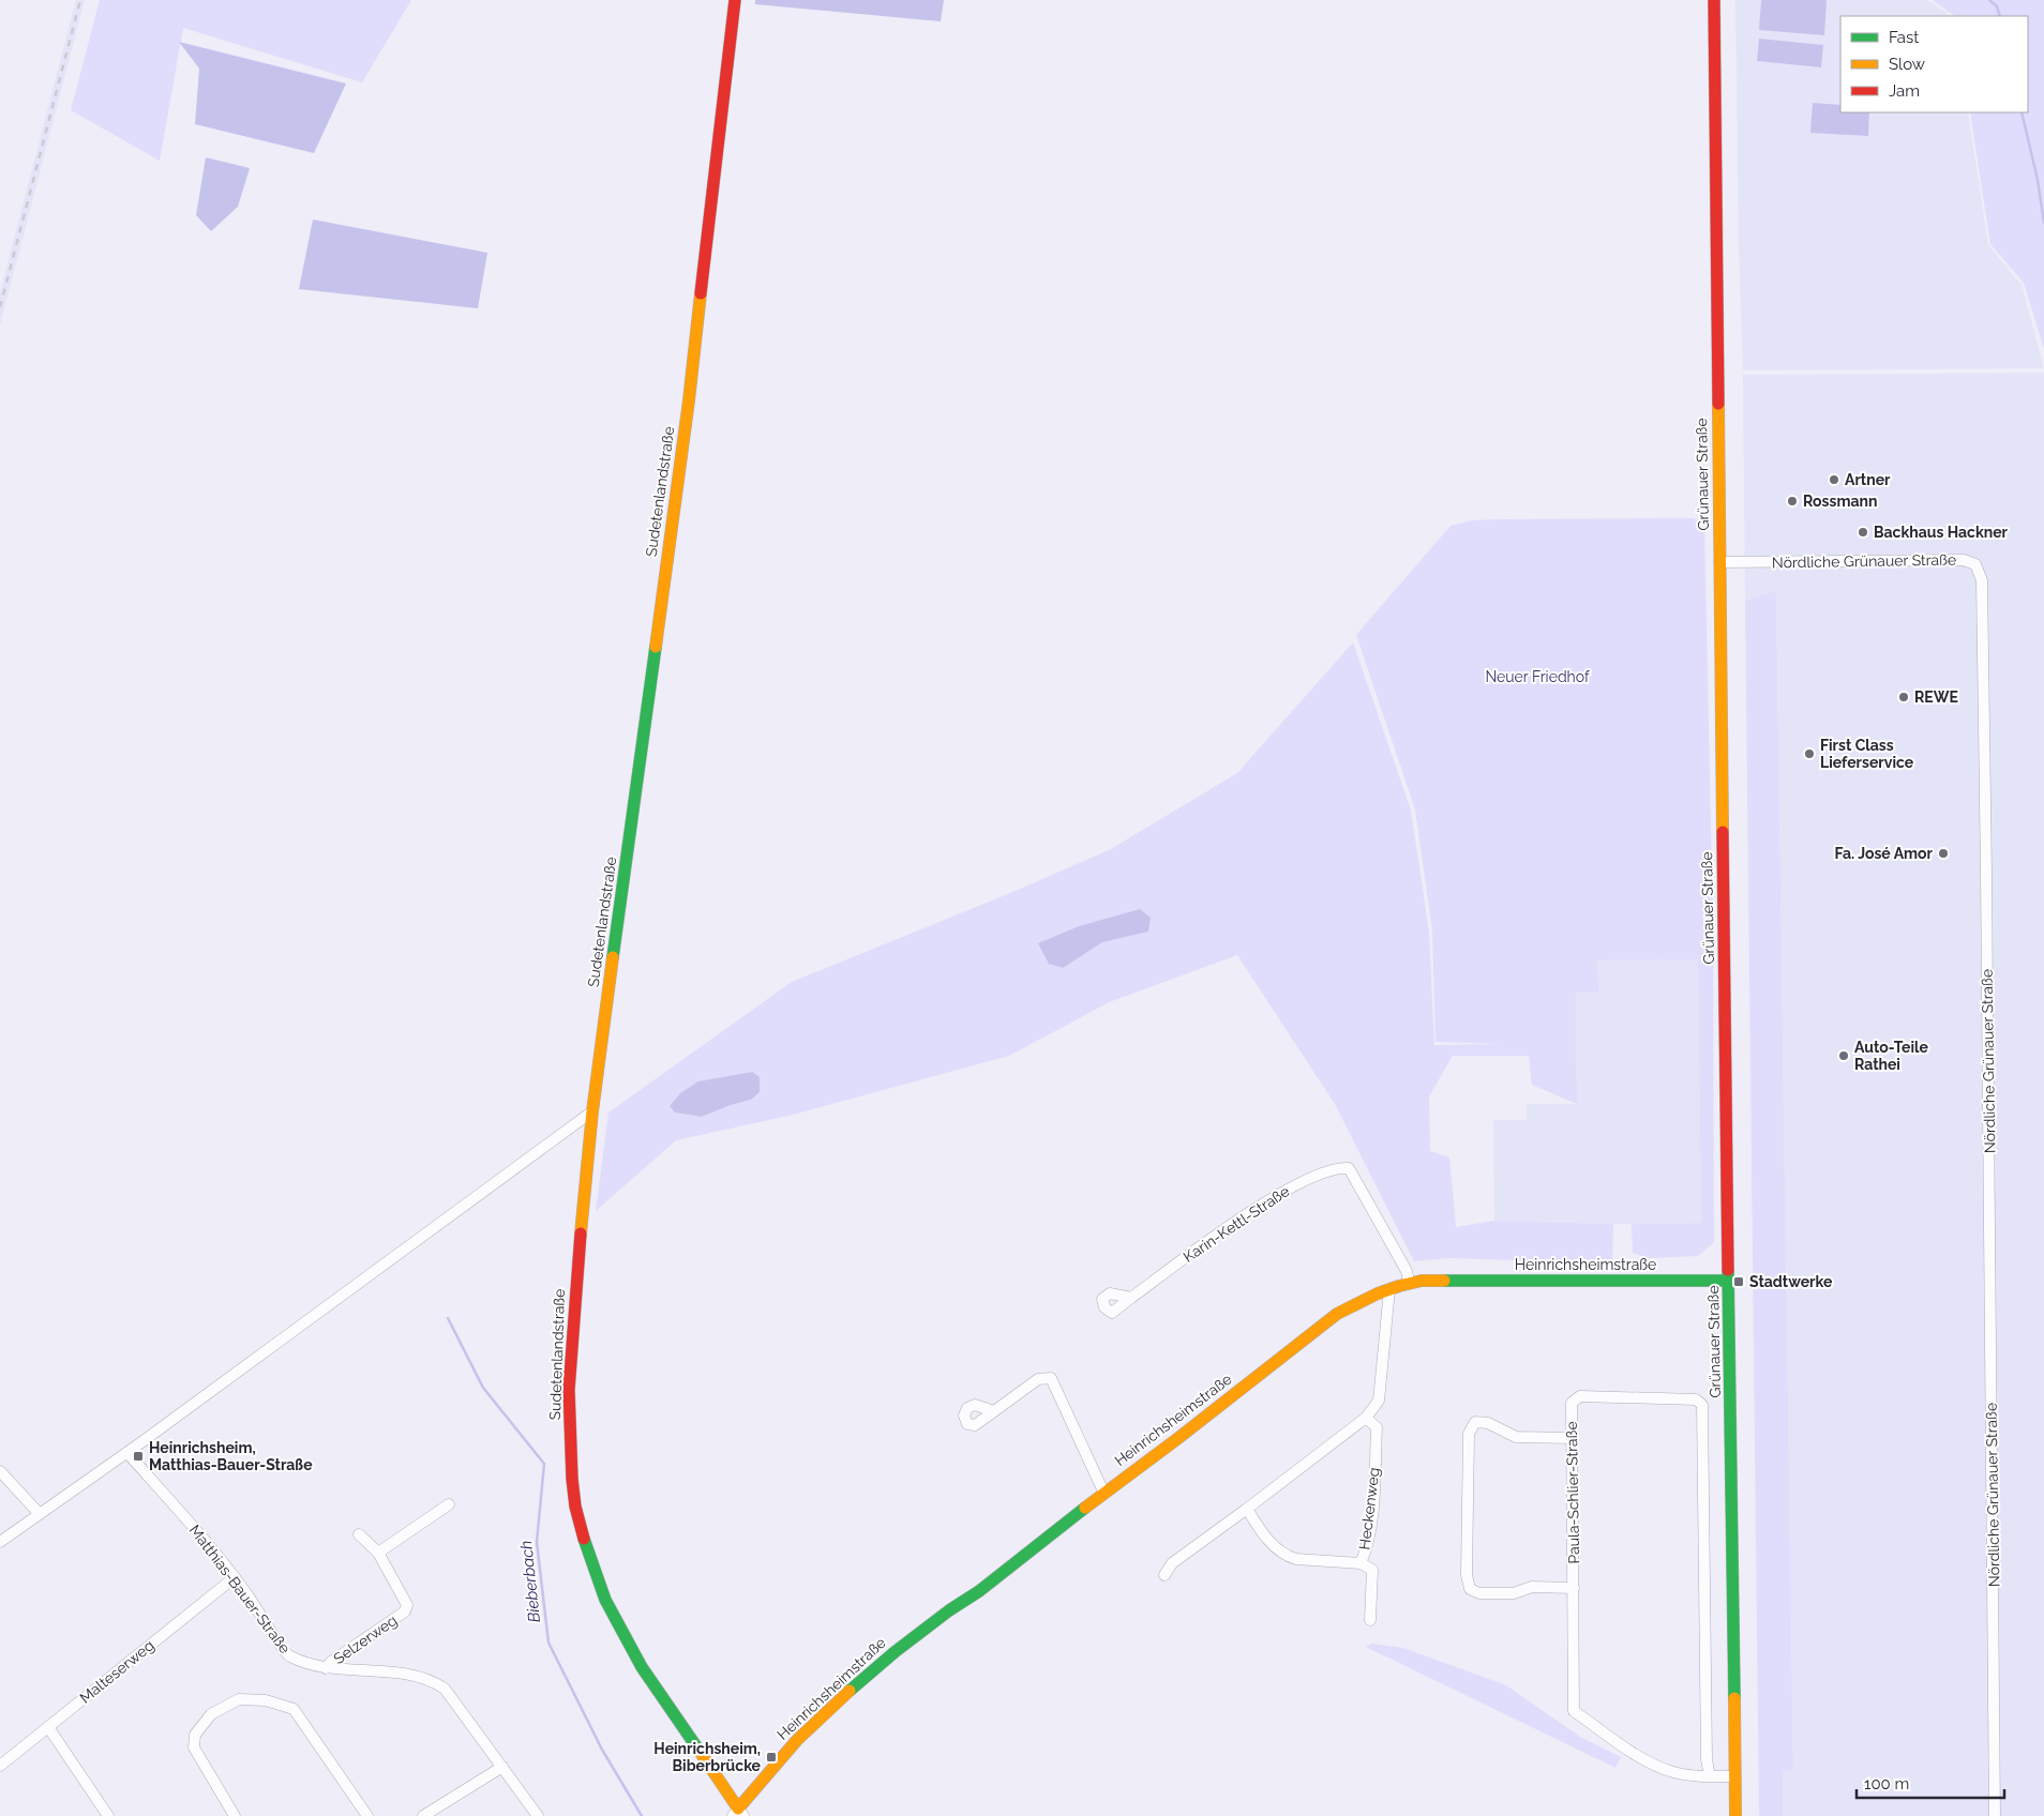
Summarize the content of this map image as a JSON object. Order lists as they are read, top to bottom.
{
  "streets": {
    "street": [
      "Grünauer Straße",
      "Sudetenlandstraße",
      "Nördliche Grünauer Straße",
      "Karin-Kettl-Straße",
      "Heinrichsheimstraße",
      "Paula-Schlier-Straße",
      "Heckenweg",
      "Matthias-Bauer-Straße",
      "Selzerweg",
      "Malteserweg"
    ]
  },
  "crossings": [
    ["Grünauer Straße", "Nördliche Grünauer Straße"],
    ["Grünauer Straße", "Heinrichsheimstraße"],
    ["Grünauer Straße", "Paula-Schlier-Straße"],
    ["Sudetenlandstraße", "Heinrichsheimstraße"],
    ["Karin-Kettl-Straße", "Heinrichsheimstraße"],
    ["Matthias-Bauer-Straße", "Selzerweg"],
    ["Matthias-Bauer-Straße", "Malteserweg"]
  ],
  "water": ["Bieberbach"],
  "parks": ["Neuer Friedhof"],
  "places": {
    "other": [
      "Artner",
      "Rossmann",
      "Backhaus Hackner",
      "REWE",
      "First Class Lieferservice",
      "Fa. José Amor",
      "Auto-Teile Rathei"
    ],
    "transit": ["Stadtwerke", "Heinrichsheim, Matthias-Bauer-Straße", "Heinrichsheim, Biberbrücke"]
  },
  "legend": ["Fast", "Slow", "Jam"],
  "scale_bar": "100 m"
}
